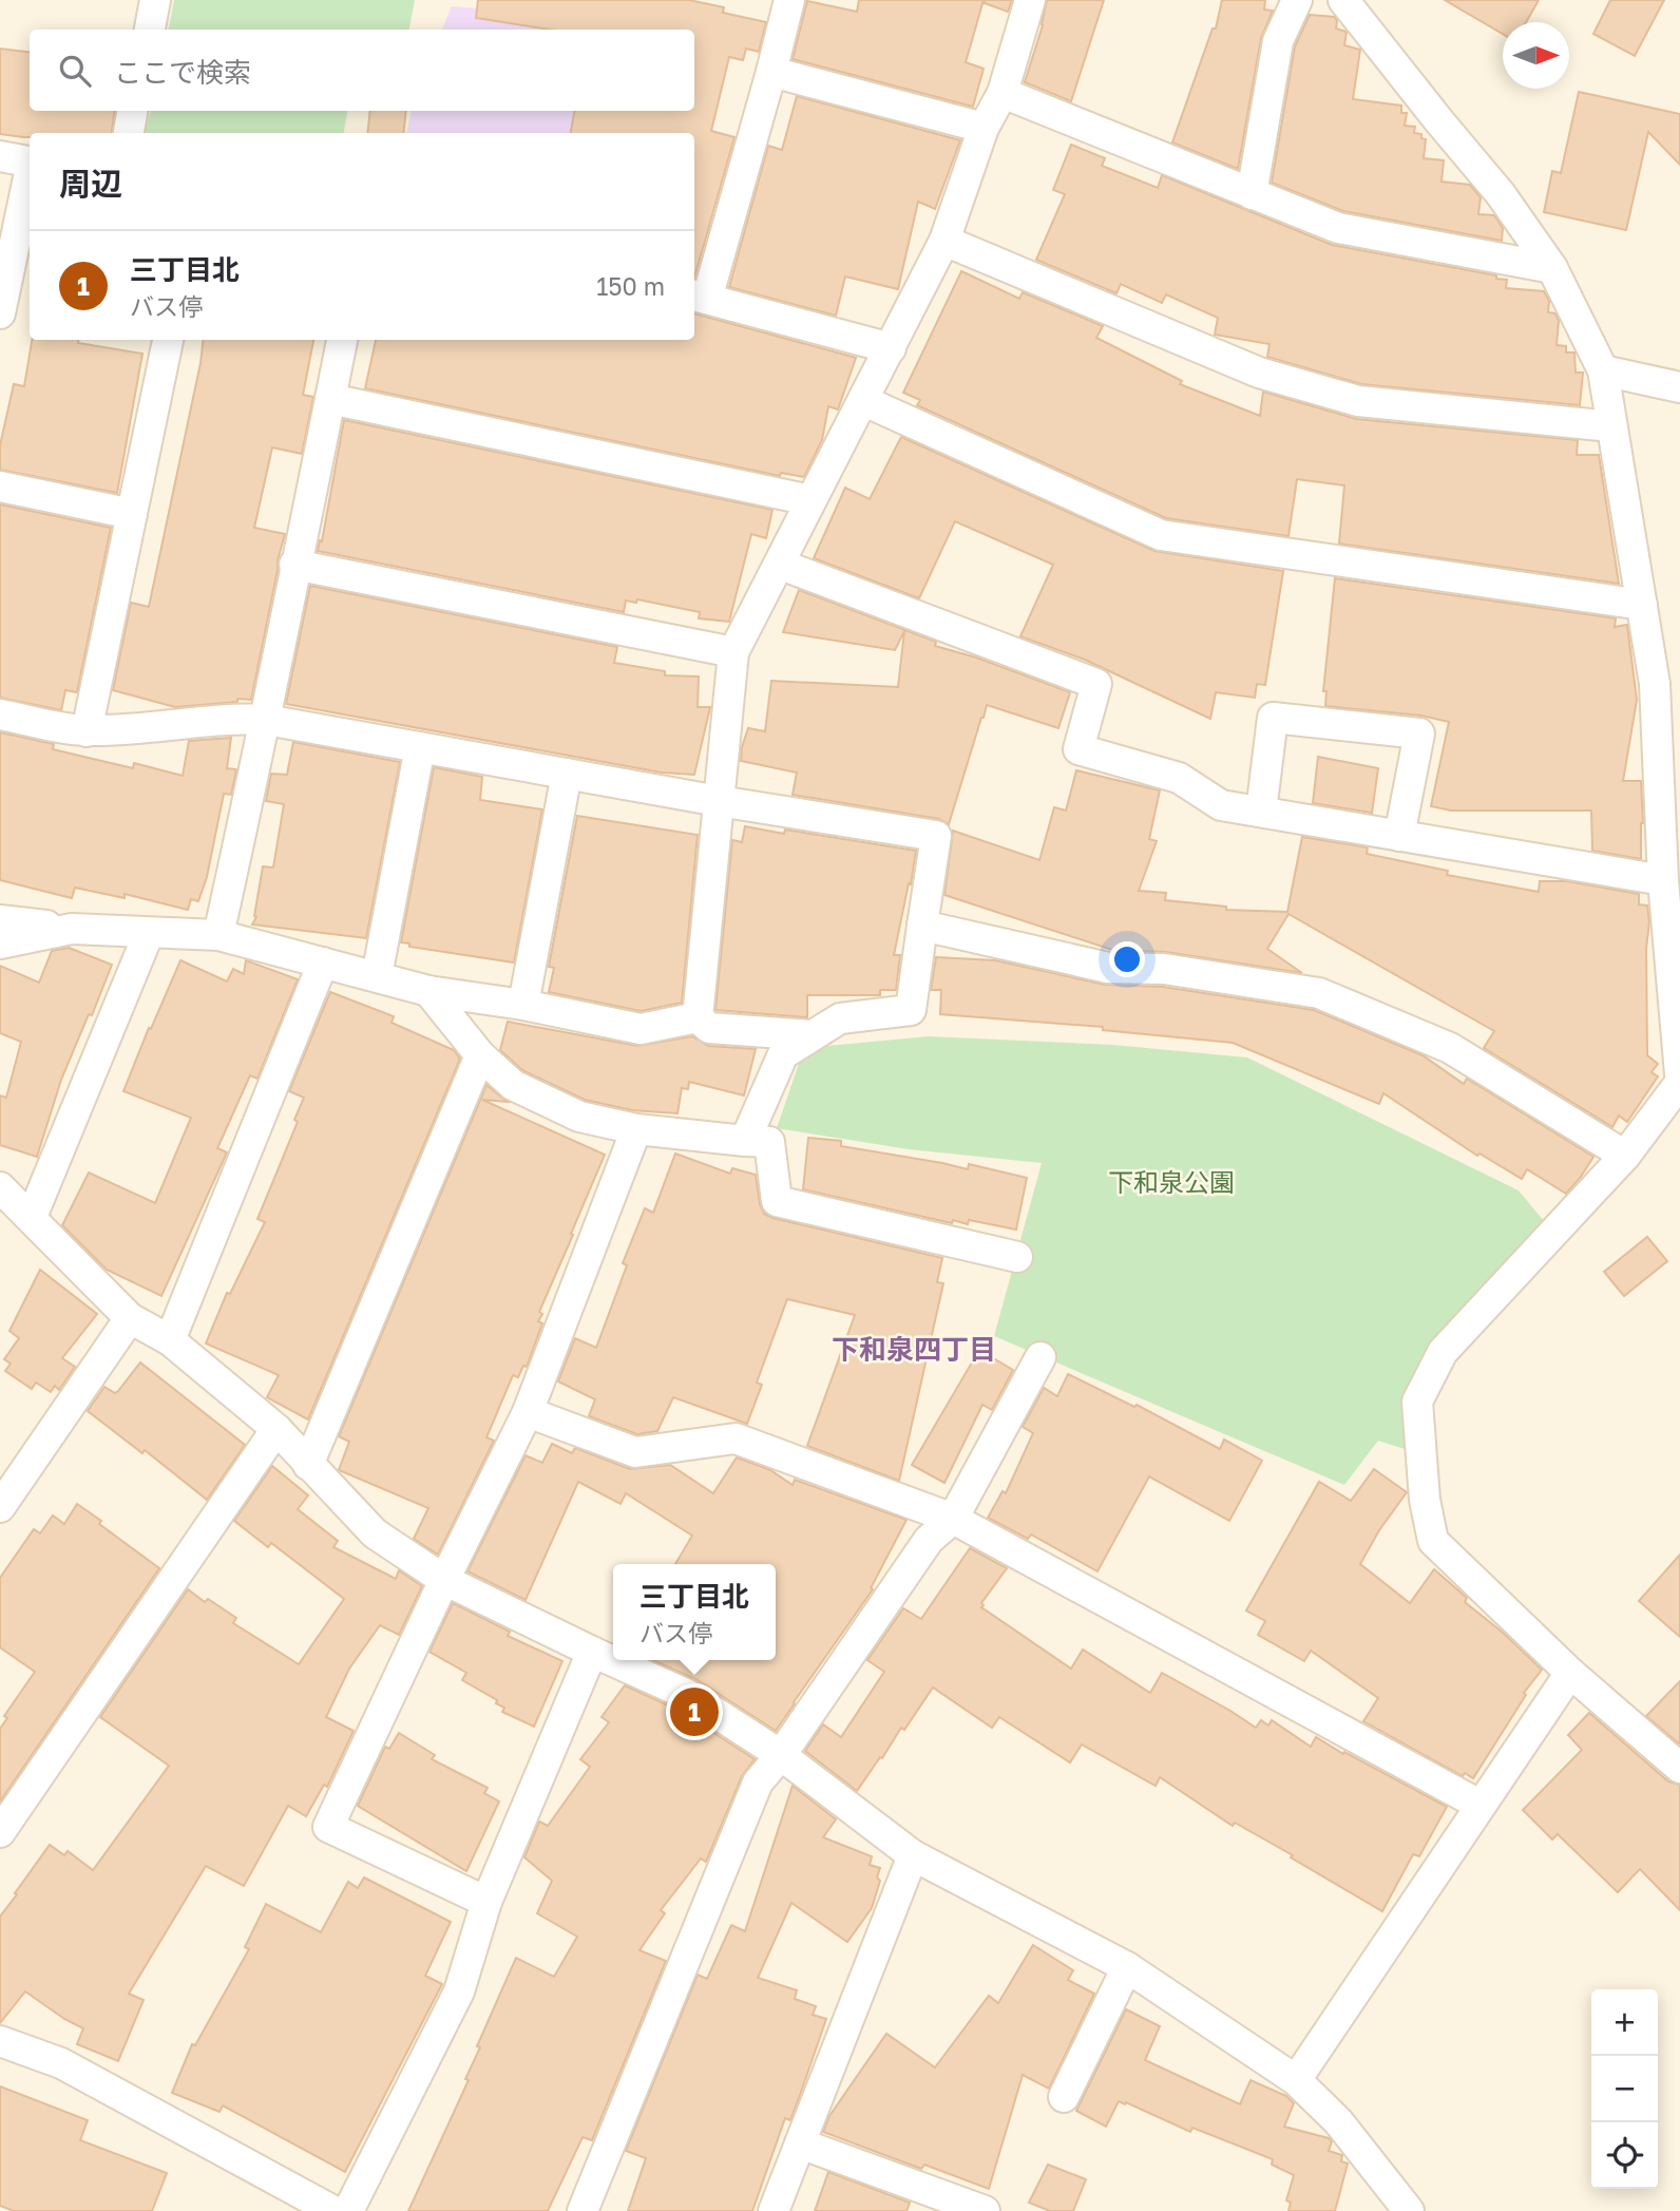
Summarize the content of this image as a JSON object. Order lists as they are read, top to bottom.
{
  "districts": ["下和泉四丁目"],
  "parks": ["下和泉公園"],
  "north": "right",
  "page": {
    "search": "ここで検索",
    "heading": "周辺",
    "list": [
      {
        "mark": "1",
        "name": "三丁目北",
        "note": "バス停",
        "value": "150 m"
      }
    ],
    "popup": ["三丁目北", "バス停"],
    "pins": "1",
    "map_buttons": ["+", "−"]
  }
}
